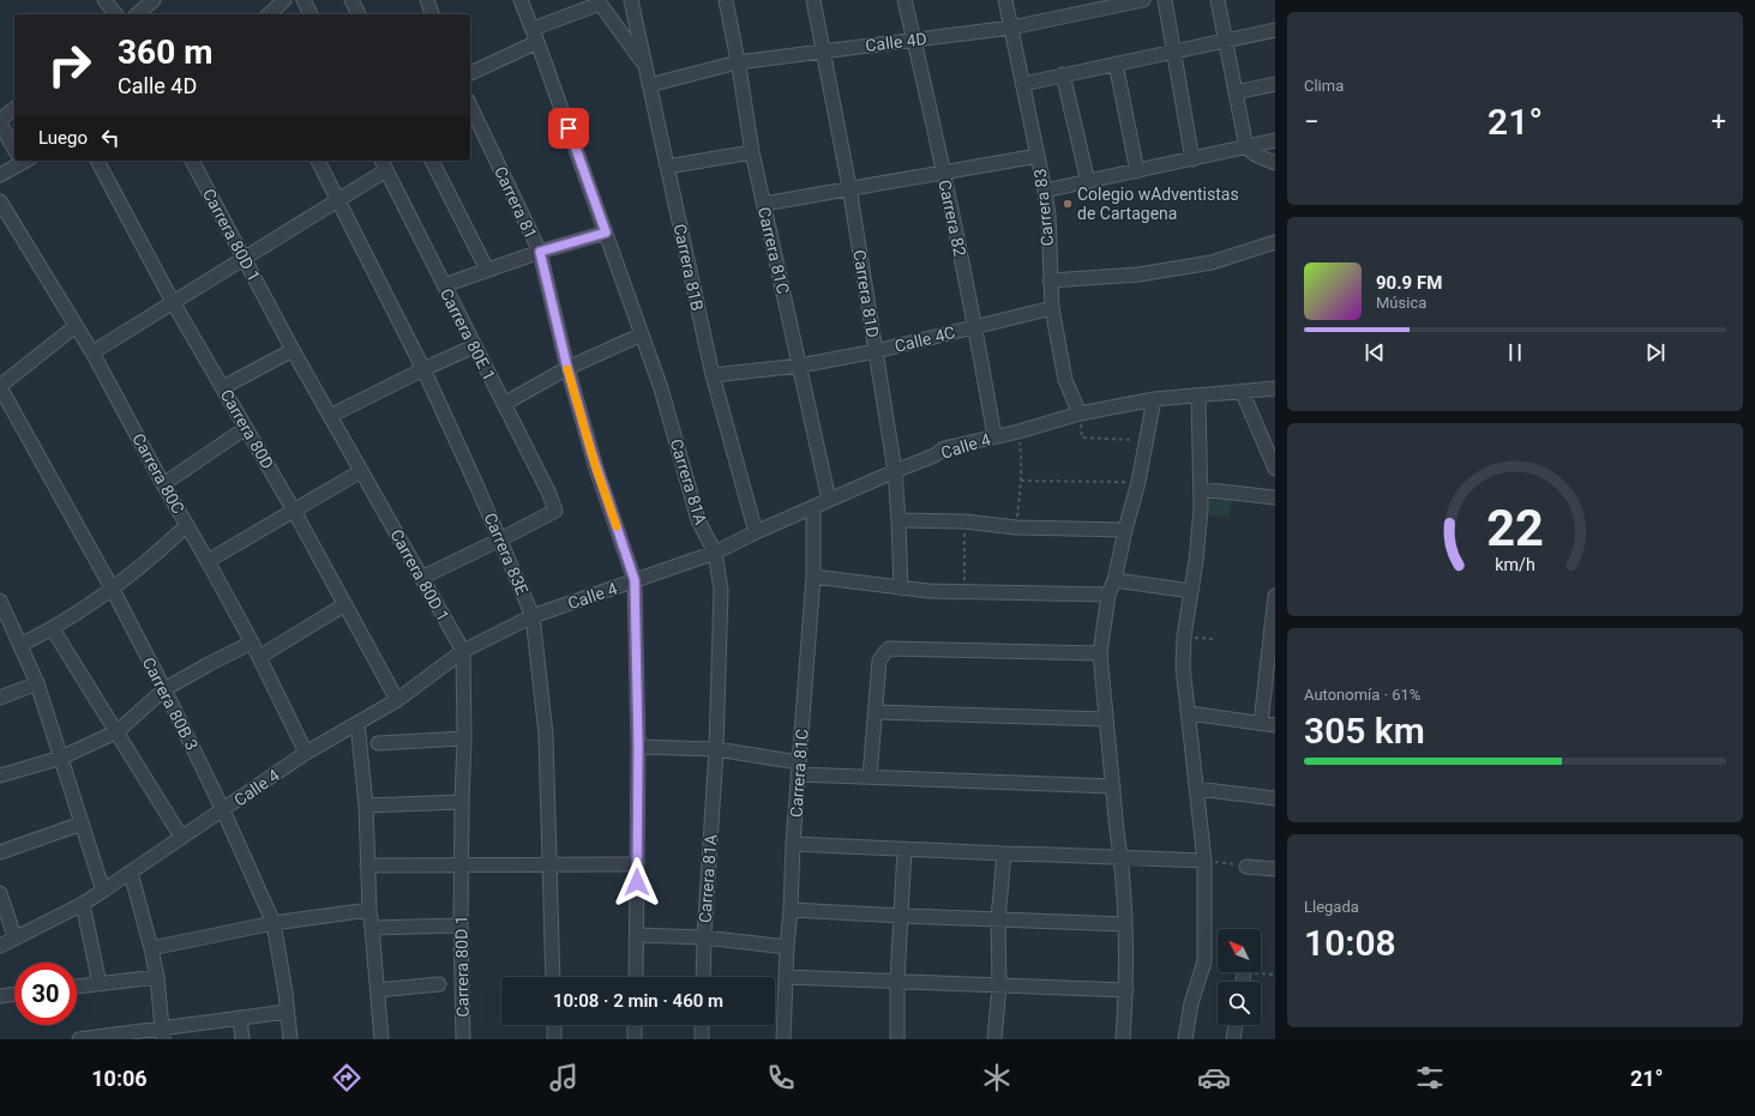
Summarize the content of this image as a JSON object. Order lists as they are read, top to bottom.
{
  "streets": {
    "street": [
      "Calle 4D",
      "Carrera 81",
      "Carrera 83",
      "Carrera 82",
      "Carrera 80D 1",
      "Carrera 81C",
      "Carrera 81B",
      "Carrera 81D",
      "Carrera 80E 1",
      "Calle 4C",
      "Carrera 80D",
      "Calle 4",
      "Carrera 80C",
      "Carrera 81A",
      "Carrera 83E",
      "Carrera 80B 3"
    ]
  },
  "crossings": [
    ["Calle 4D", "Carrera 83"],
    ["Calle 4D", "Carrera 82"],
    ["Calle 4D", "Carrera 81C"],
    ["Calle 4D", "Carrera 81B"],
    ["Calle 4D", "Carrera 81D"],
    ["Carrera 81", "Calle 4"],
    ["Carrera 83", "Calle 4C"],
    ["Carrera 83", "Calle 4"],
    ["Carrera 82", "Calle 4C"],
    ["Carrera 82", "Calle 4"],
    ["Carrera 80D 1", "Calle 4"],
    ["Carrera 81C", "Calle 4C"],
    ["Carrera 81C", "Calle 4"],
    ["Carrera 81B", "Calle 4C"],
    ["Carrera 81B", "Calle 4"],
    ["Carrera 81D", "Calle 4C"],
    ["Carrera 81D", "Calle 4"],
    ["Carrera 80E 1", "Carrera 83E"],
    ["Carrera 80D", "Calle 4"],
    ["Calle 4", "Carrera 80C"],
    ["Calle 4", "Carrera 81A"],
    ["Calle 4", "Carrera 83E"],
    ["Calle 4", "Carrera 80B 3"]
  ],
  "places": ["Colegio wAdventistas de Cartagena"],
  "north": "top left",
  "page": {
    "tile": [
      "Clima",
      ["Autonomía · 61%", "305 km"],
      ["Llegada", "10:08"]
    ],
    "turn": ["360 m", "Calle 4D"],
    "heat": ["−", "21°", "+"],
    "then": "Luego",
    "song": ["90.9 FM", "Música"],
    "limit": "30",
    "trip": "10:08 · 2 min · 460 m",
    "tabs": ["10:06", "21°"],
    "gauge": ["22", "km/h"]
  }
}
